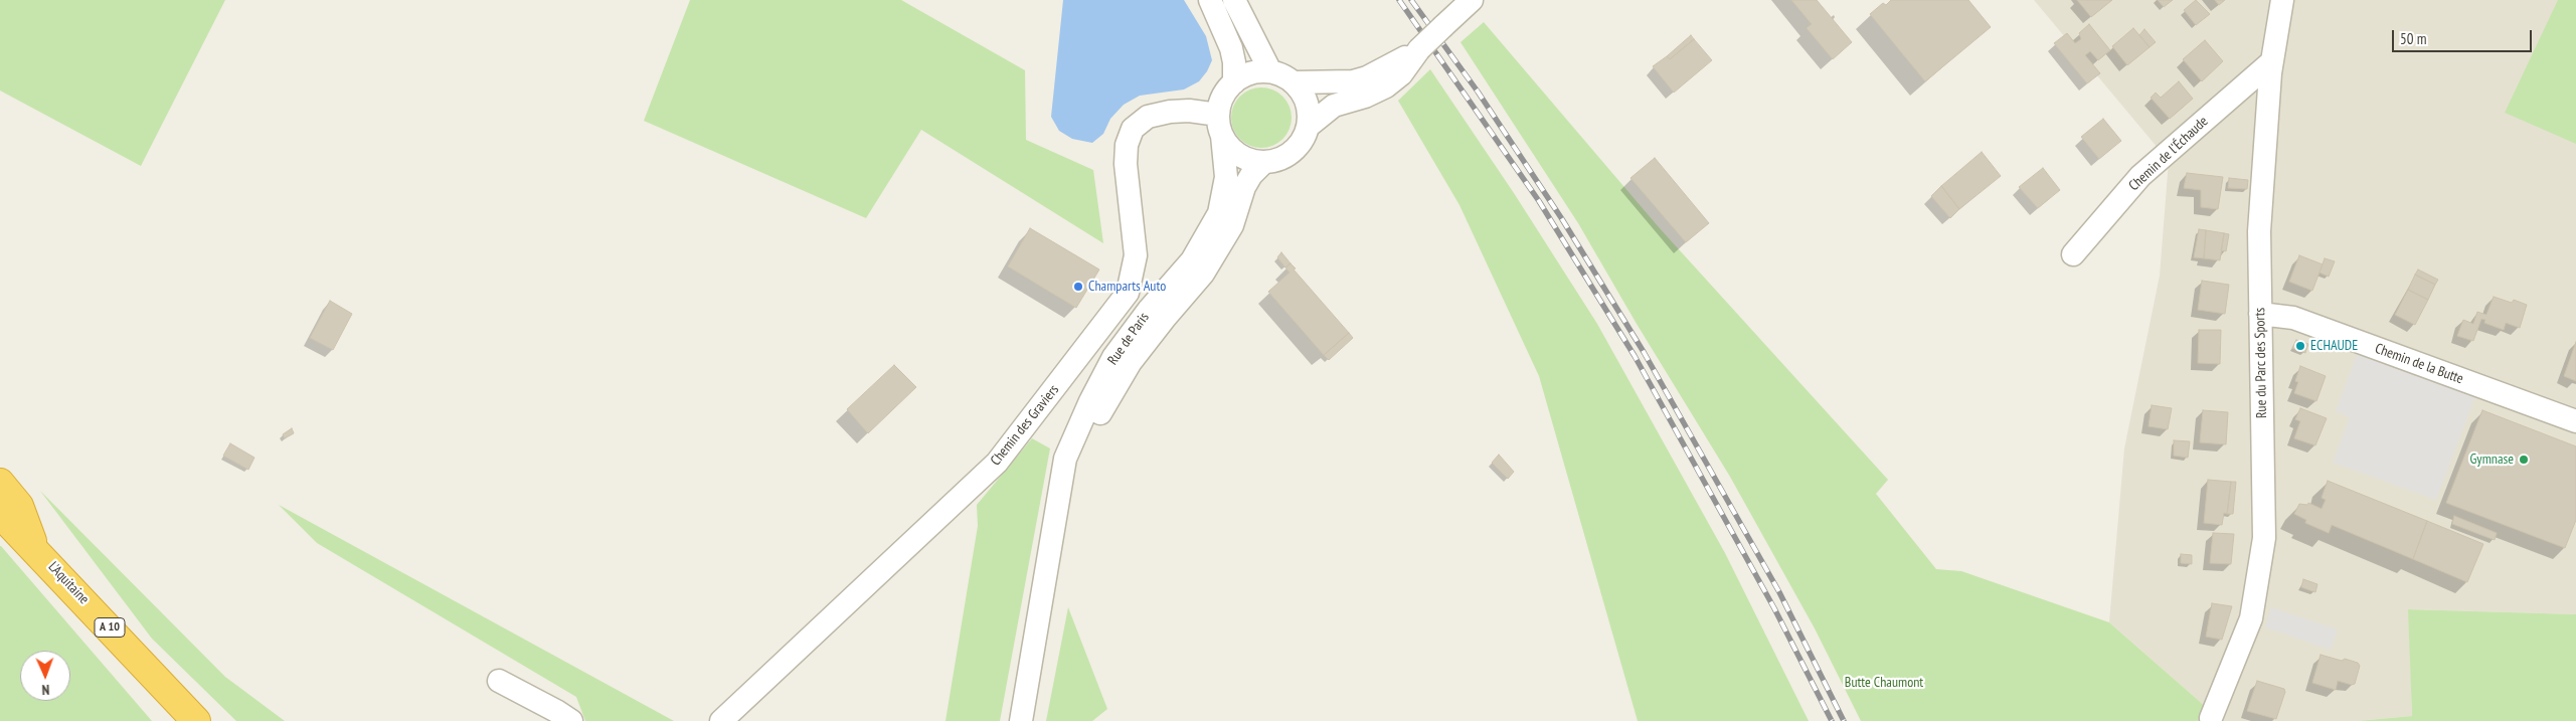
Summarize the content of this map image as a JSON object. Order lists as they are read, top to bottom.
{
  "streets": {
    "highway": ["L'Aquitaine", "A 10"],
    "street": [
      "Chemin de l'Échaude",
      "Rue de Paris",
      "Rue du Parc des Sports",
      "Chemin de la Butte",
      "Chemin des Graviers"
    ]
  },
  "crossings": [
    ["Chemin de l'Échaude", "Rue du Parc des Sports"],
    ["Rue de Paris", "Chemin des Graviers"],
    ["Rue du Parc des Sports", "Chemin de la Butte"]
  ],
  "parks": ["Butte Chaumont"],
  "places": ["Champarts Auto", "ECHAUDE", "Gymnase"],
  "scale_bar": "50 m",
  "north": "bottom"
}
